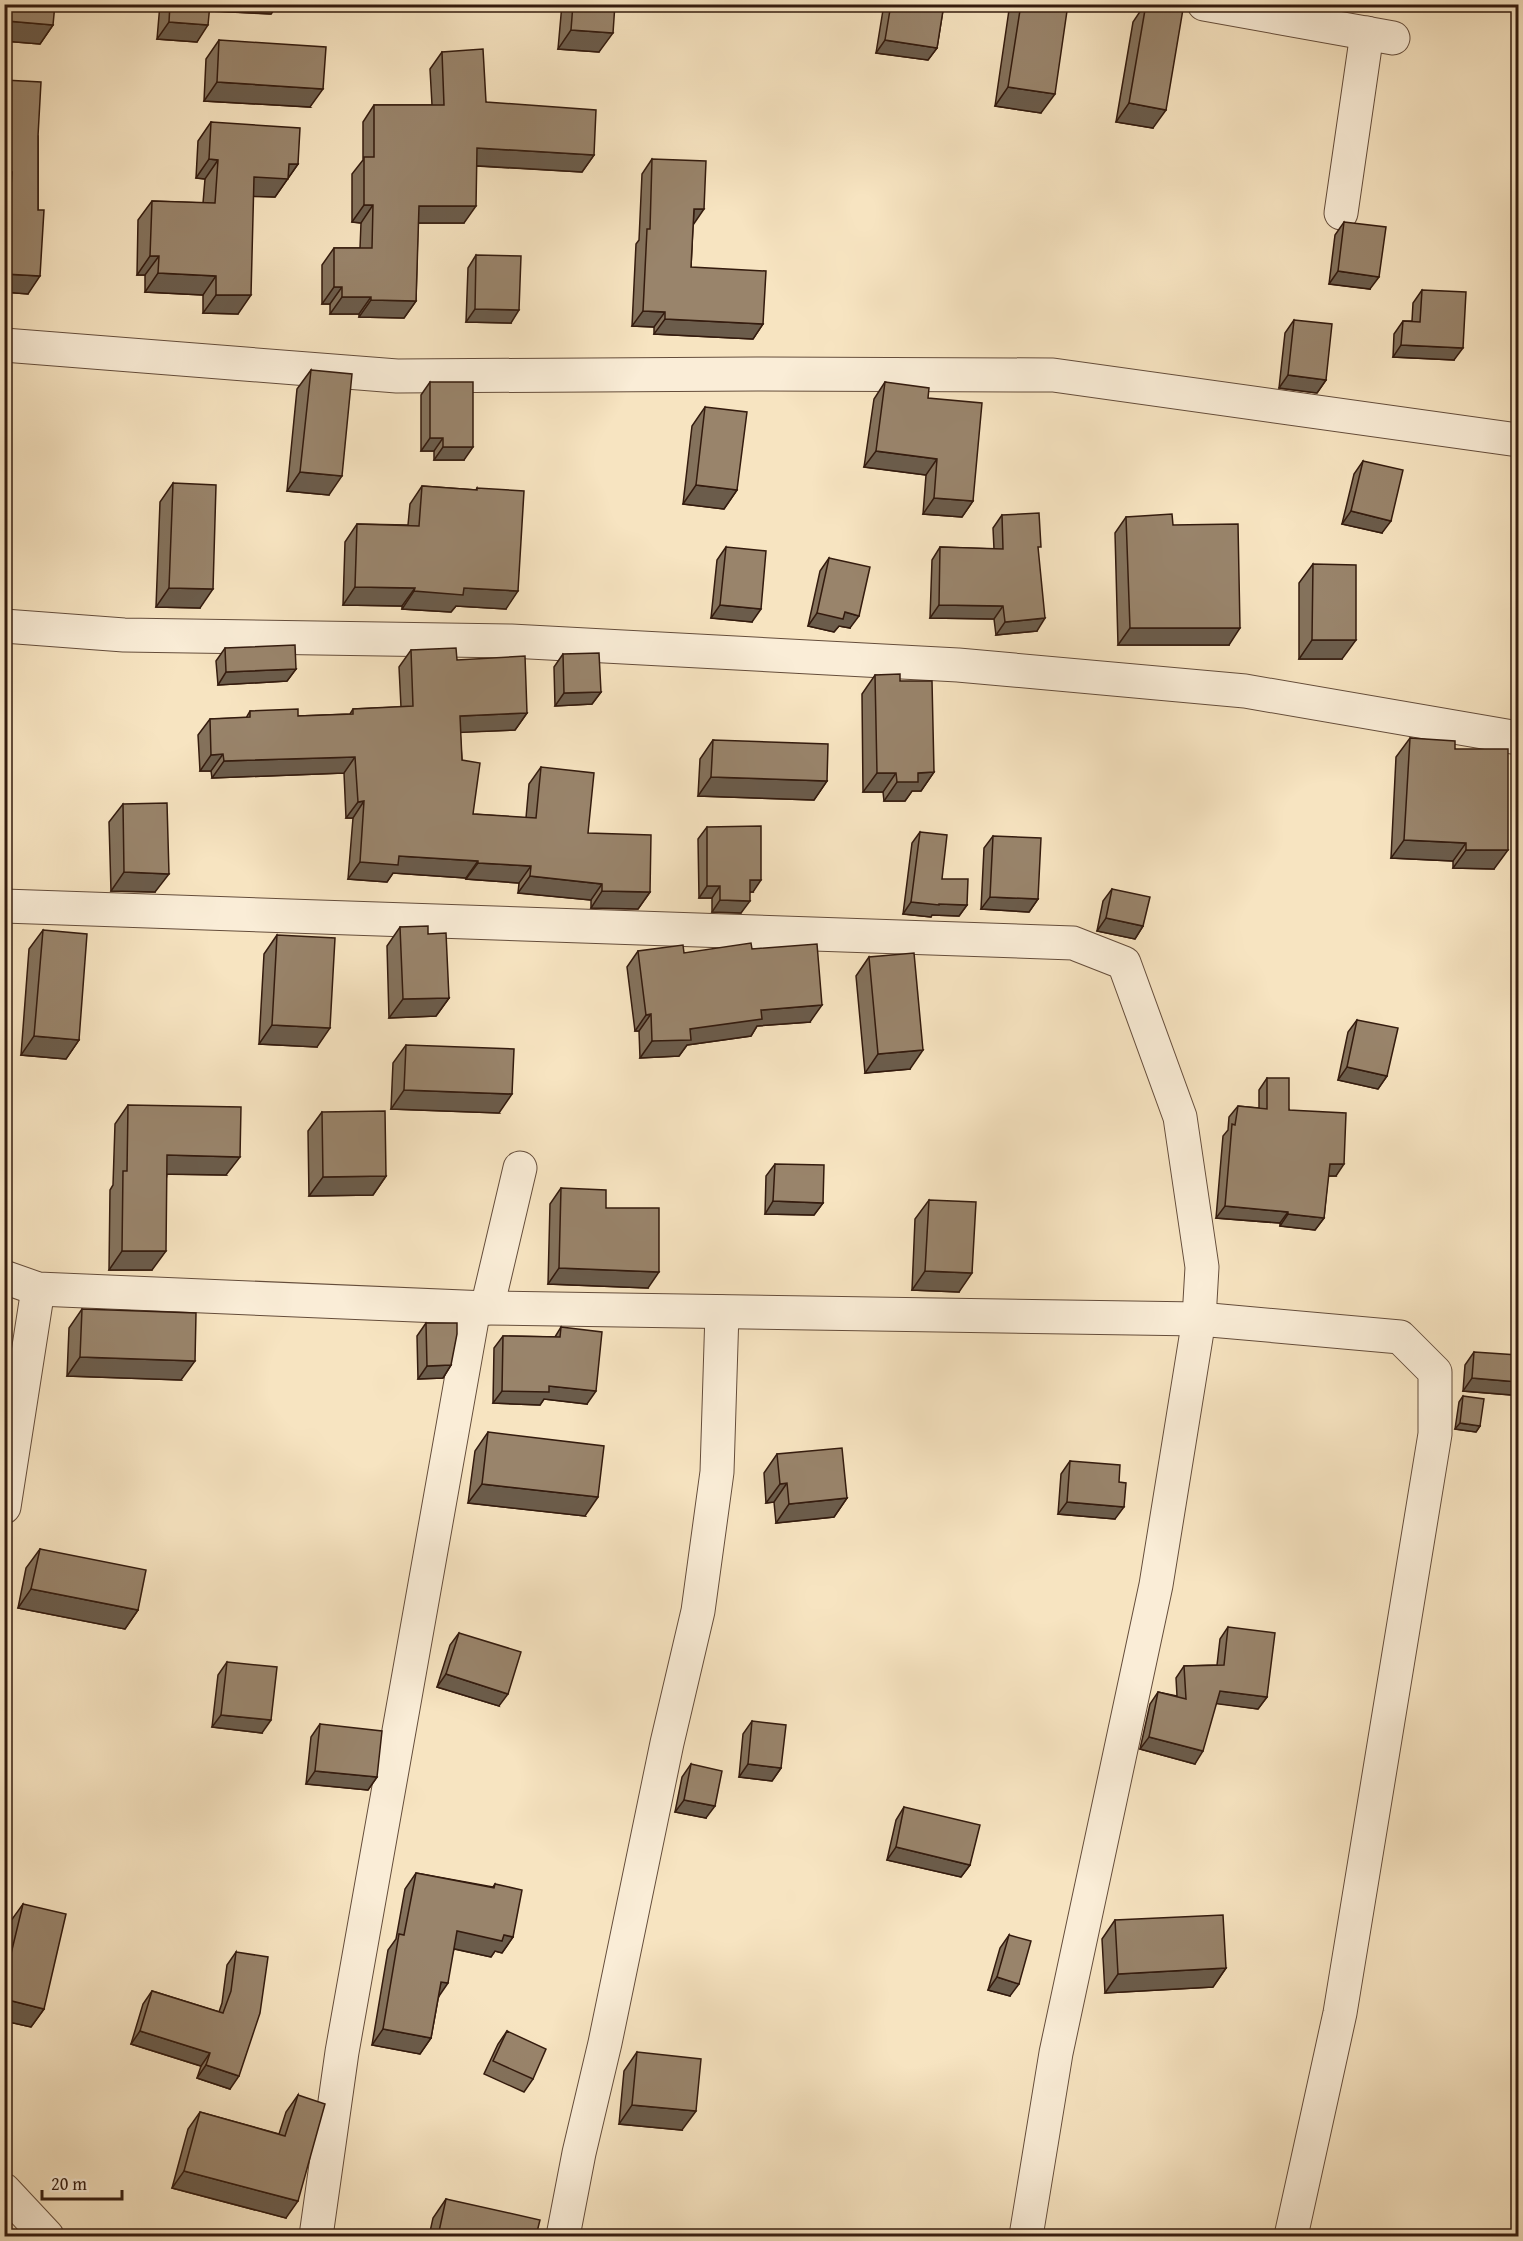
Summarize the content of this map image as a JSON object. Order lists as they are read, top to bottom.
{
  "scale_bar": "20 m"
}
